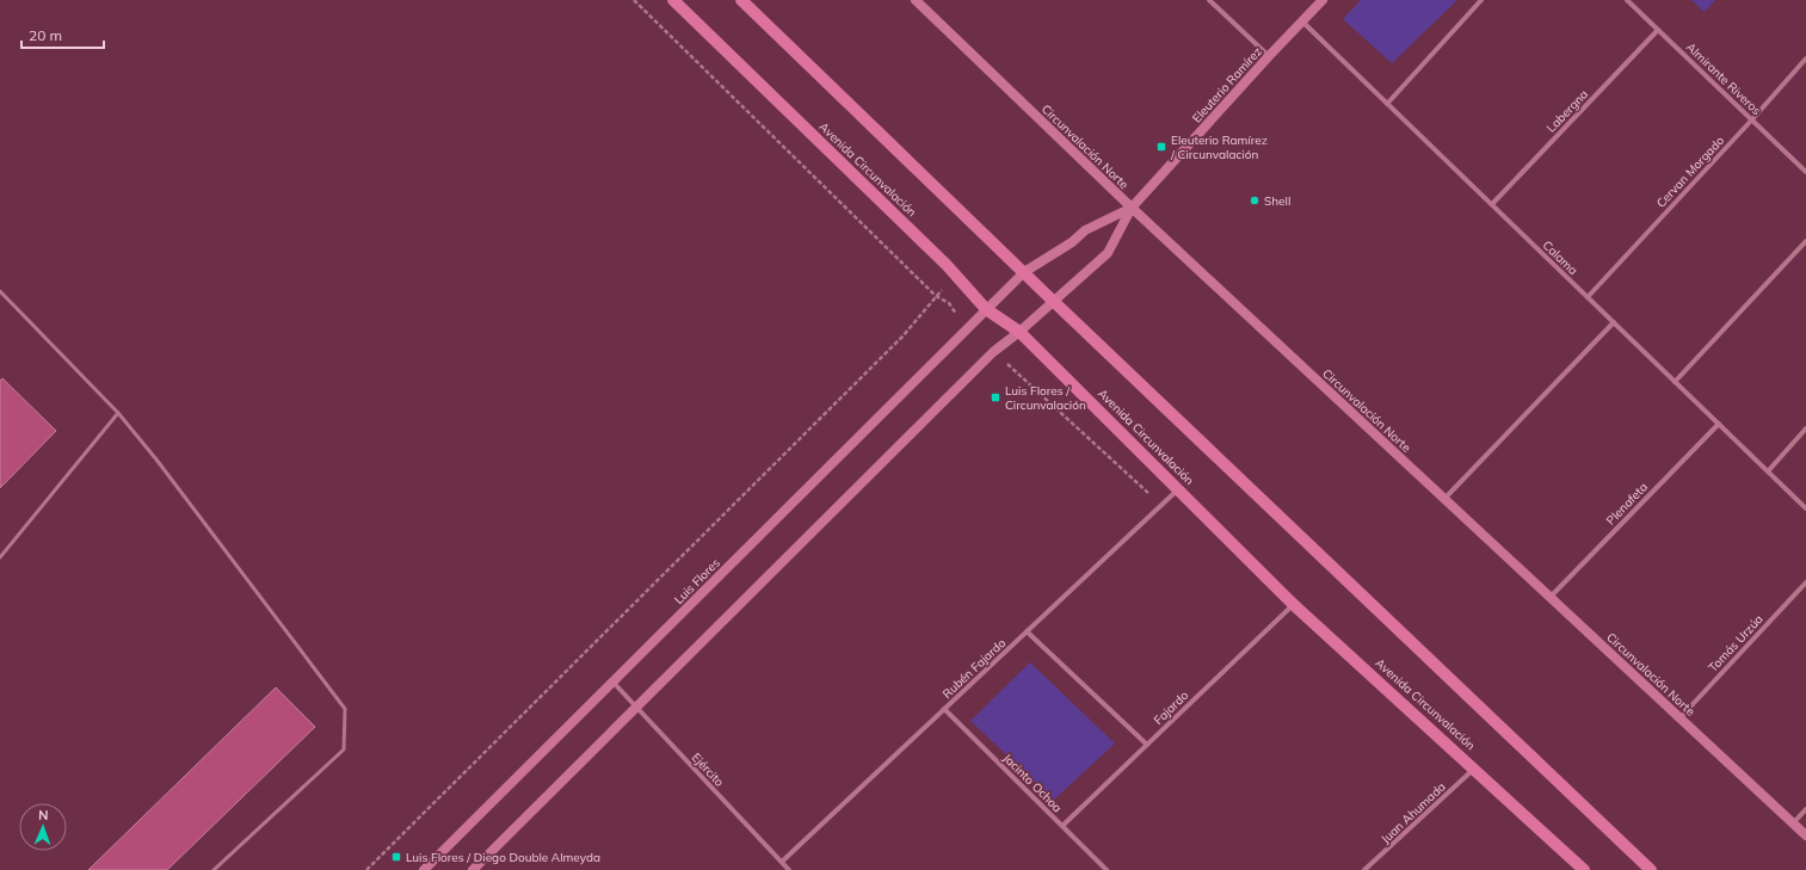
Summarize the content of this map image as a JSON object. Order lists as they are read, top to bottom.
{
  "streets": {
    "main road": [
      "Eleuterio Ramírez",
      "Circunvalación Norte",
      "Avenida Circunvalación",
      "Luis Flores"
    ],
    "street": [
      "Almirante Riveros",
      "Labergna",
      "Cervan Morgado",
      "Calama",
      "Plenafeta",
      "Tomás Urzúa",
      "Rubén Fajardo",
      "Fajardo",
      "Ejército",
      "Jacinto Ochoa",
      "Juan Ahumada"
    ]
  },
  "crossings": [
    ["Almirante Riveros", "Labergna"],
    ["Almirante Riveros", "Cervan Morgado"],
    ["Eleuterio Ramírez", "Circunvalación Norte"],
    ["Eleuterio Ramírez", "Avenida Circunvalación"],
    ["Eleuterio Ramírez", "Calama"],
    ["Eleuterio Ramírez", "Luis Flores"],
    ["Labergna", "Calama"],
    ["Circunvalación Norte", "Plenafeta"],
    ["Circunvalación Norte", "Tomás Urzúa"],
    ["Avenida Circunvalación", "Luis Flores"],
    ["Avenida Circunvalación", "Rubén Fajardo"],
    ["Avenida Circunvalación", "Fajardo"],
    ["Avenida Circunvalación", "Juan Ahumada"],
    ["Cervan Morgado", "Calama"],
    ["Calama", "Plenafeta"],
    ["Luis Flores", "Ejército"],
    ["Rubén Fajardo", "Ejército"],
    ["Rubén Fajardo", "Jacinto Ochoa"],
    ["Fajardo", "Jacinto Ochoa"]
  ],
  "places": {
    "transit": ["Eleuterio Ramírez / Circunvalación", "Luis Flores / Circunvalación", "Luis Flores / Diego Double Almeyda"],
    "other": ["Shell"]
  },
  "scale_bar": "20 m",
  "north": "top"
}
